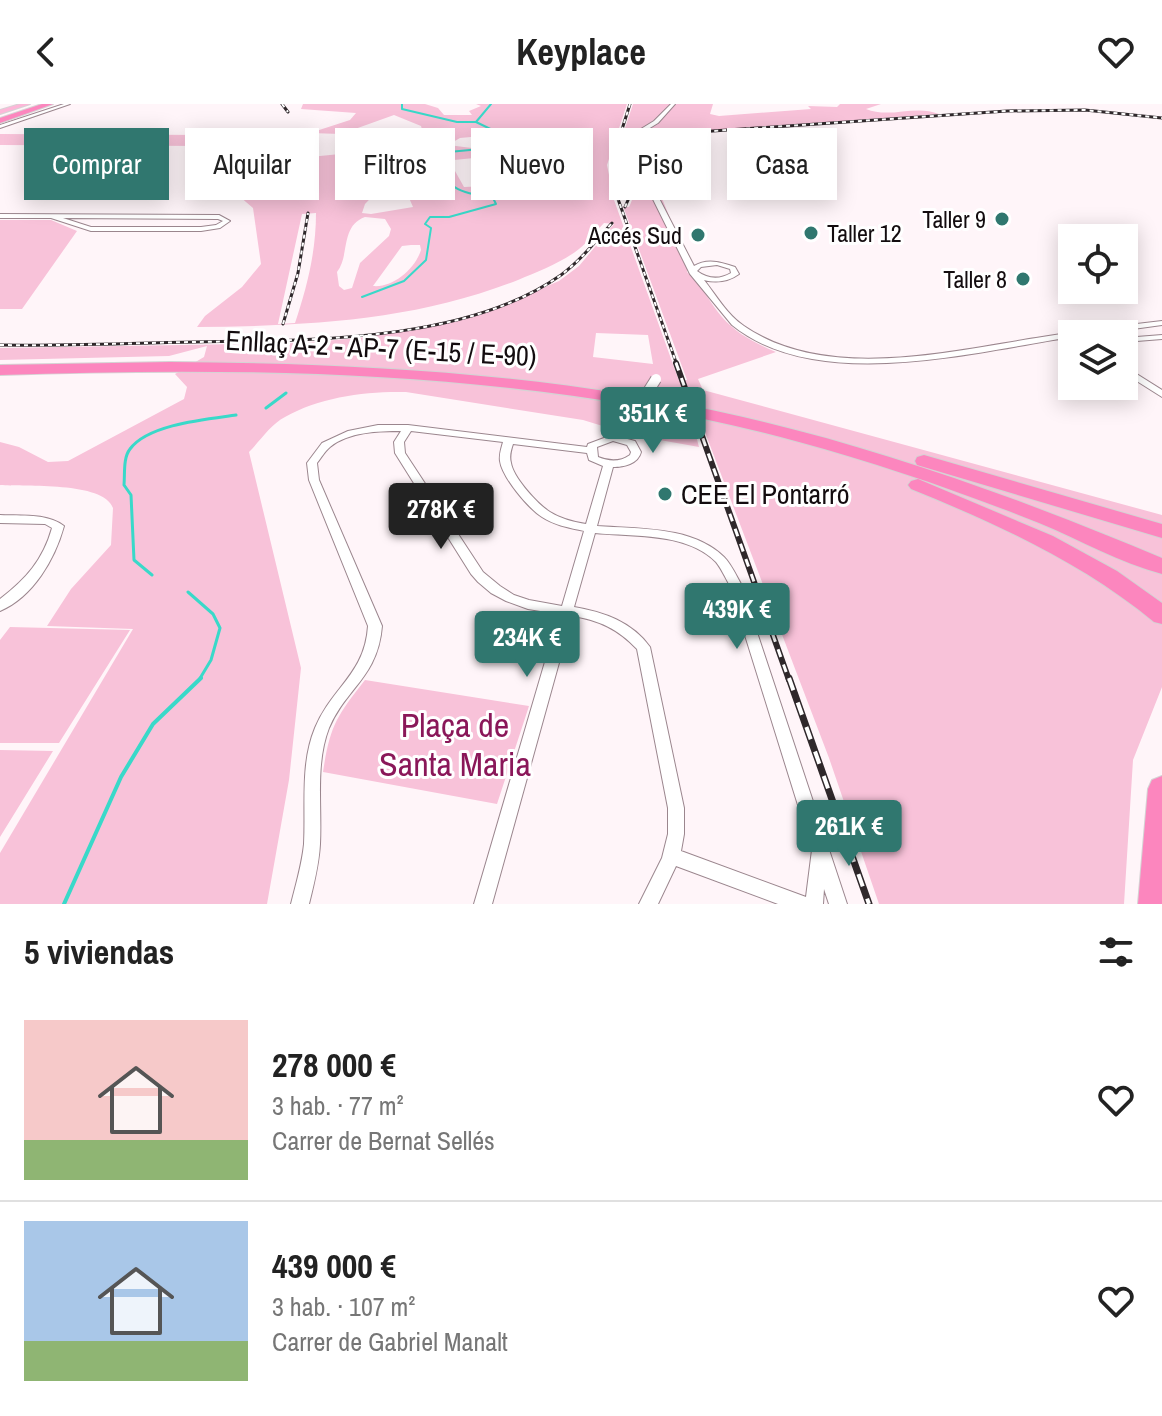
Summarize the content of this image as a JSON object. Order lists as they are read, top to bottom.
{
  "streets": {
    "highway": ["Enllaç A-2 - AP-7 (E-15 / E-90)"]
  },
  "parks": ["Plaça de Santa Maria"],
  "places": [
    "Taller 9",
    "Taller 12",
    "Accés Sud",
    "Taller 8",
    "CEE El Pontarró"
  ],
  "page": {
    "header": "Keyplace",
    "chip": [
      "Comprar",
      "Alquilar",
      "Filtros",
      "Nuevo",
      "Piso",
      "Casa"
    ],
    "price": [
      "351K €",
      "278K €",
      "439K €",
      "234K €",
      "261K €"
    ],
    "heading": "5 viviendas",
    "list": [
      {
        "name": "278 000 €",
        "note": "3 hab. · 77 m² · Carrer de Bernat Sellés"
      },
      {
        "name": "439 000 €",
        "note": "3 hab. · 107 m² · Carrer de Gabriel Manalt"
      }
    ]
  }
}
